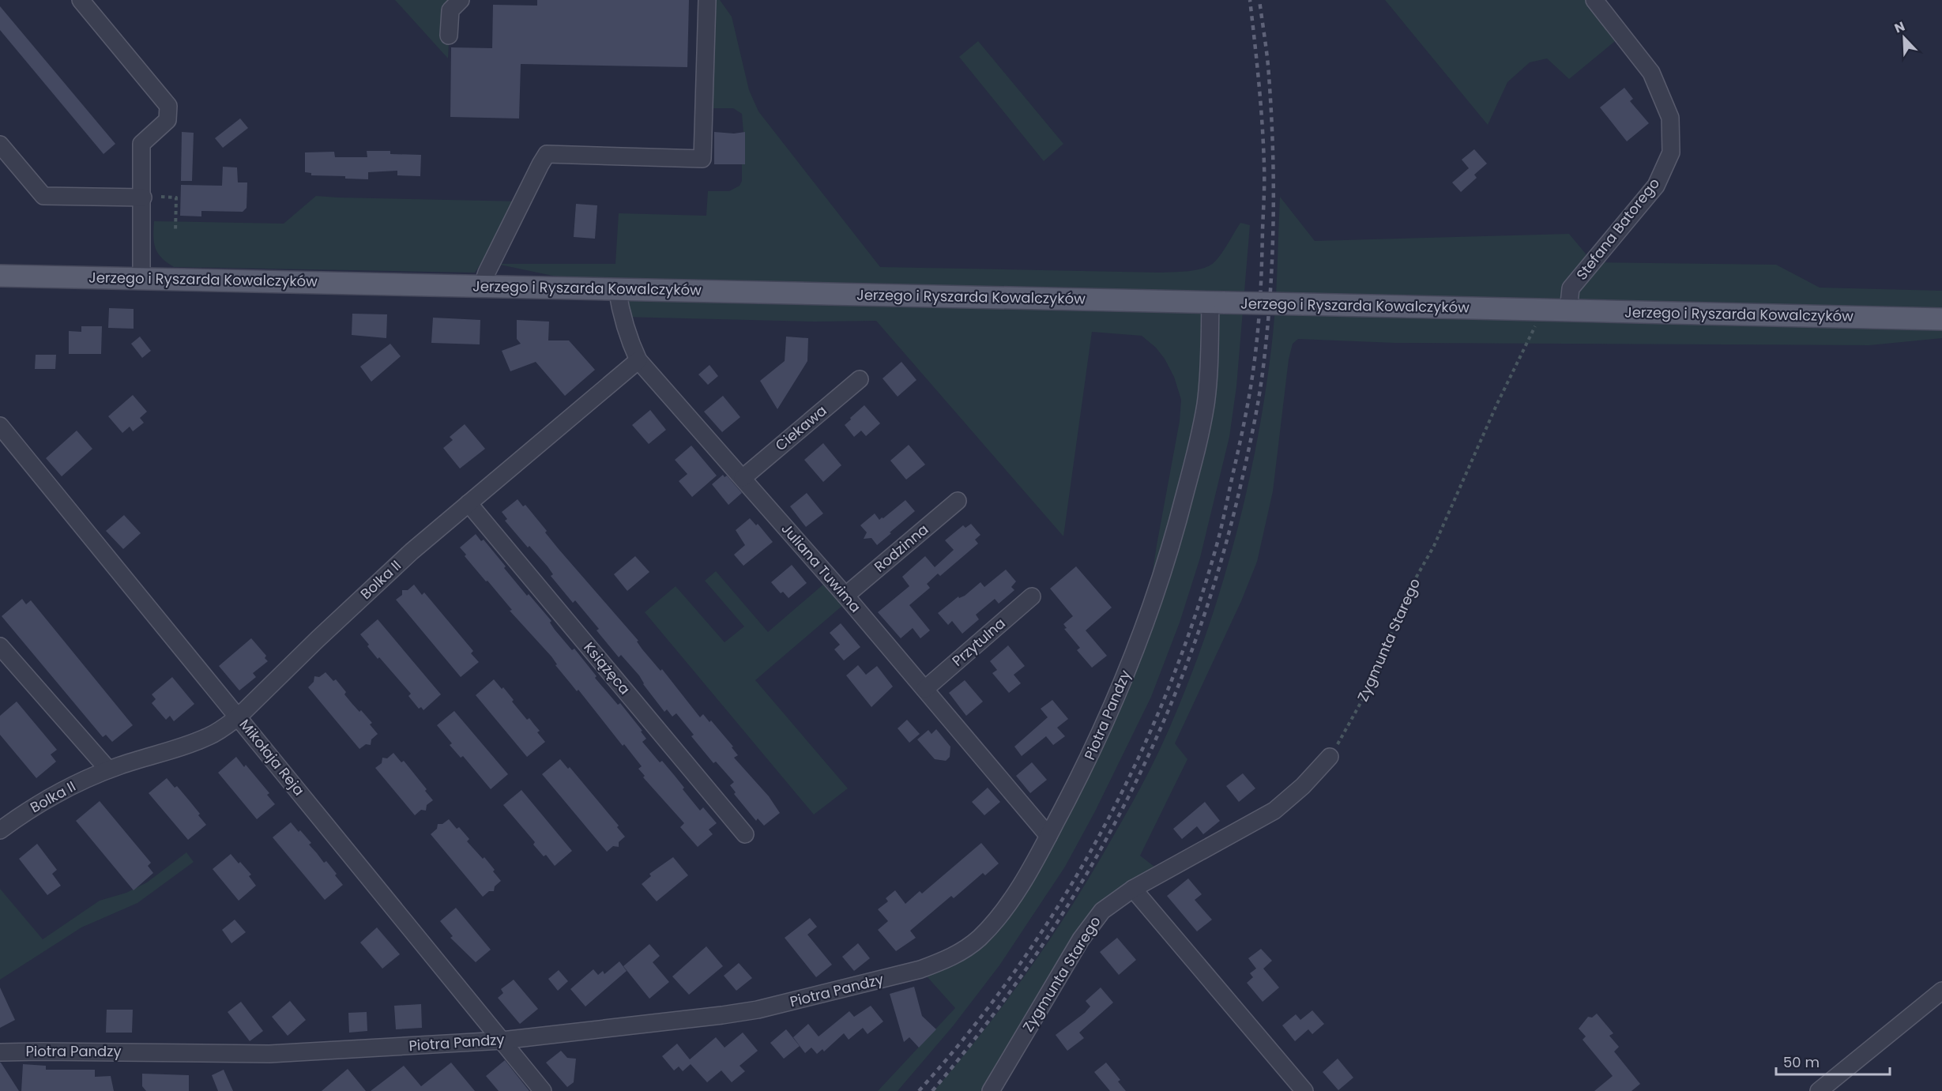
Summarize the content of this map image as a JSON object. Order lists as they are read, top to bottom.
{
  "streets": {
    "main road": ["Jerzego i Ryszarda Kowalczyków"],
    "street": [
      "Stefana Batorego",
      "Ciekawa",
      "Rodzinna",
      "Juliana Tuwima",
      "Bolka II",
      "Zygmunta Starego",
      "Przytulna",
      "Książęca",
      "Piotra Pandzy",
      "Mikołaja Reja"
    ]
  },
  "crossings": [
    ["Stefana Batorego", "Jerzego i Ryszarda Kowalczyków"],
    ["Jerzego i Ryszarda Kowalczyków", "Juliana Tuwima"],
    ["Jerzego i Ryszarda Kowalczyków", "Zygmunta Starego"],
    ["Jerzego i Ryszarda Kowalczyków", "Piotra Pandzy"],
    ["Ciekawa", "Juliana Tuwima"],
    ["Rodzinna", "Juliana Tuwima"],
    ["Juliana Tuwima", "Bolka II"],
    ["Juliana Tuwima", "Przytulna"],
    ["Juliana Tuwima", "Piotra Pandzy"],
    ["Bolka II", "Książęca"],
    ["Bolka II", "Mikołaja Reja"],
    ["Piotra Pandzy", "Mikołaja Reja"]
  ],
  "scale_bar": "50 m",
  "north": "top left"
}
